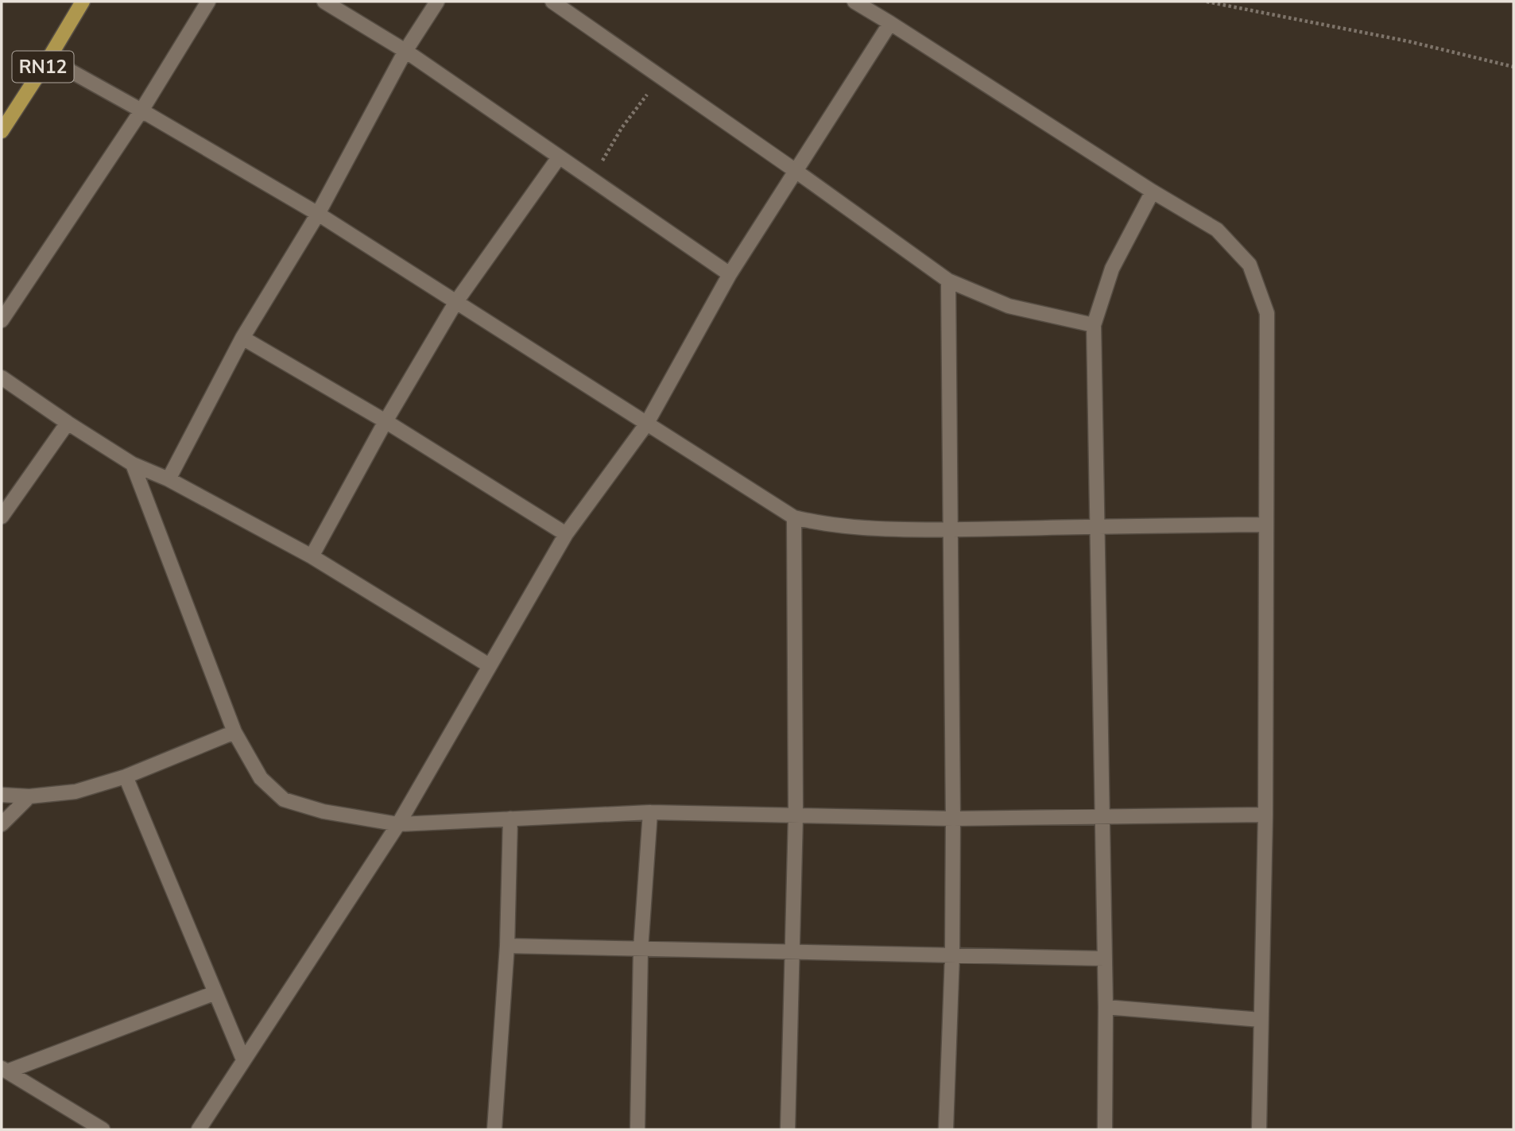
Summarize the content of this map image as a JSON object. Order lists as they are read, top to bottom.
{
  "streets": {
    "main road": ["RN12"]
  }
}
